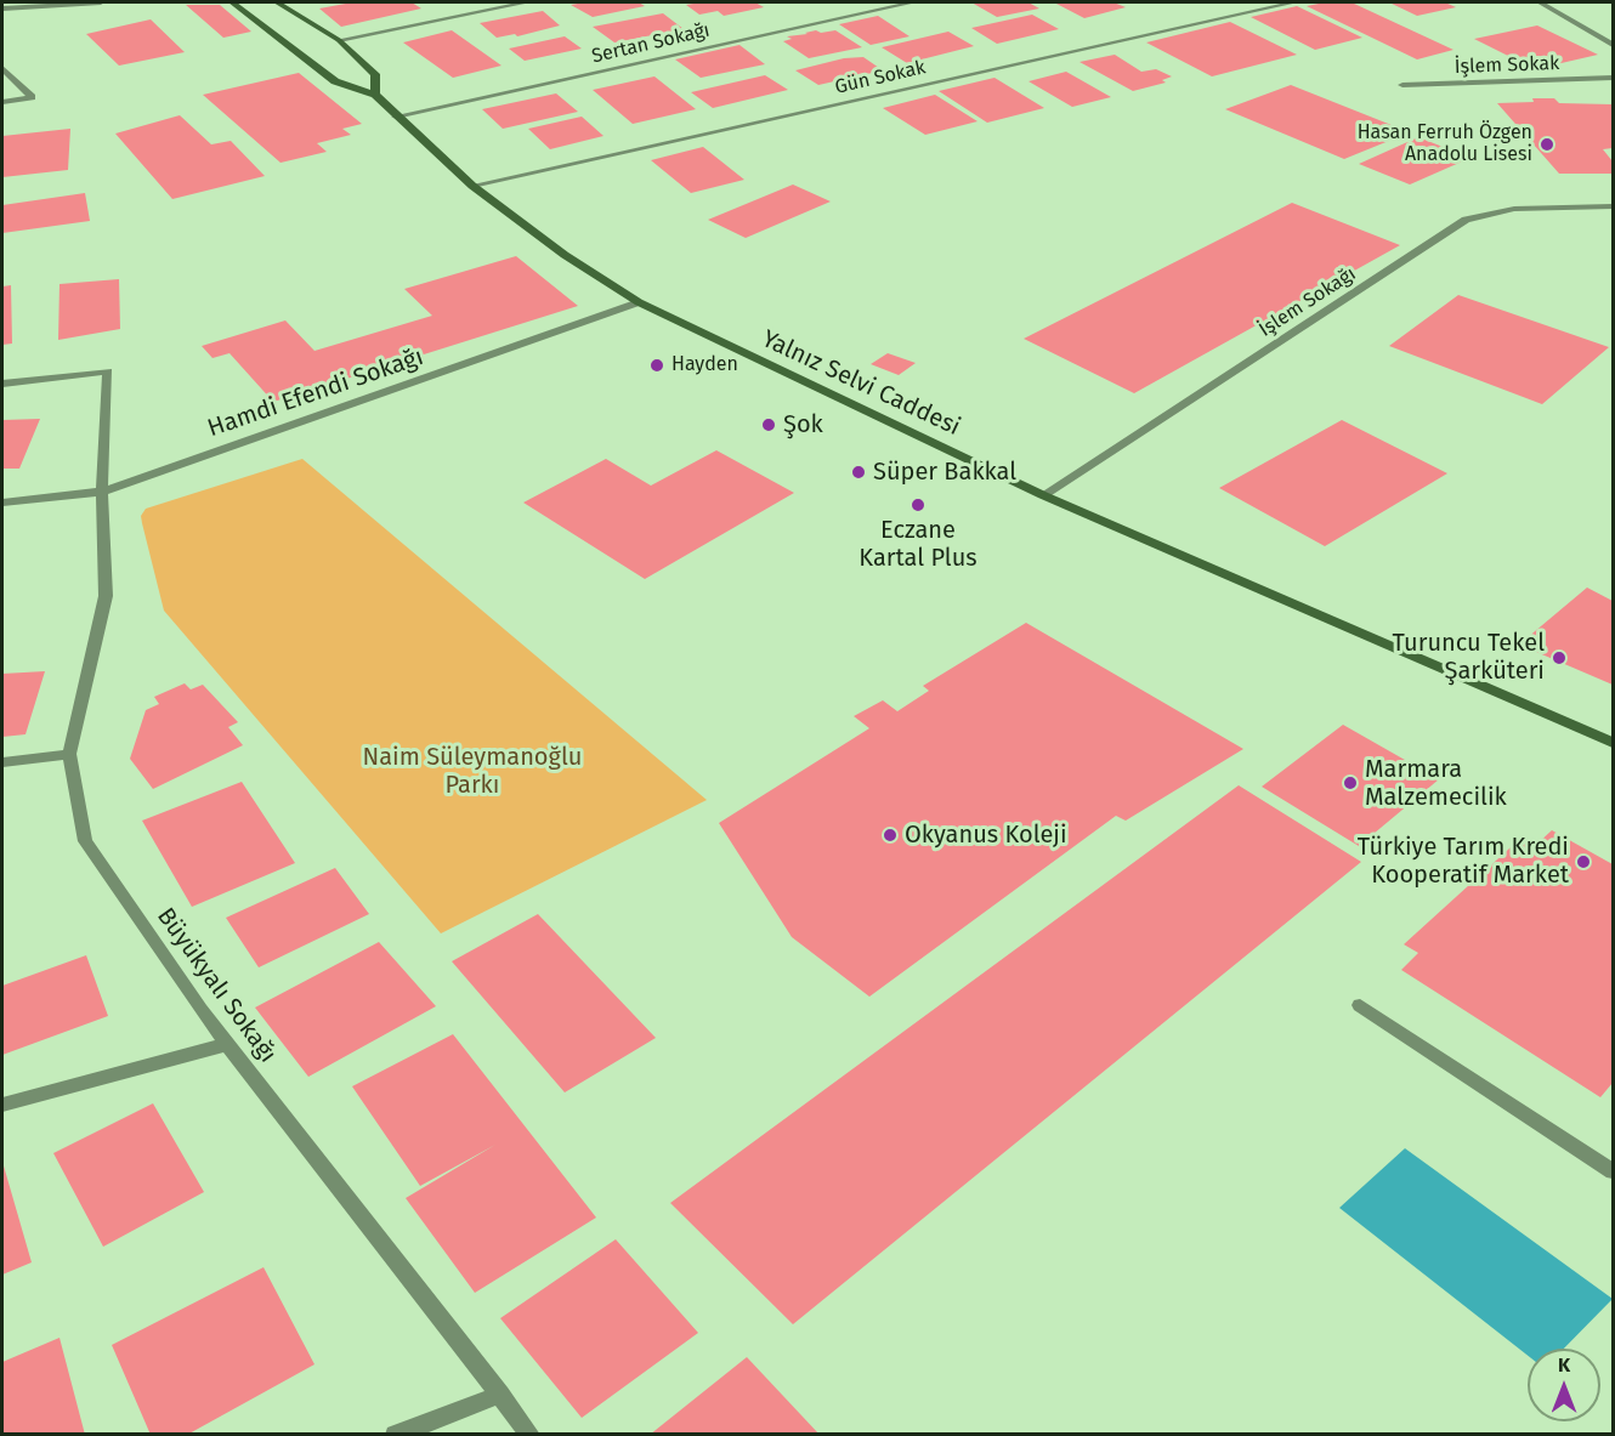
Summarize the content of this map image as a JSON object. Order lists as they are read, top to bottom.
{
  "streets": {
    "street": [
      "Sertan Sokağı",
      "İşlem Sokak",
      "Gün Sokak",
      "İşlem Sokağı",
      "Yalnız Selvi Caddesi",
      "Hamdi Efendi Sokağı",
      "Büyükyalı Sokağı"
    ]
  },
  "crossings": [
    ["Sertan Sokağı", "Yalnız Selvi Caddesi"],
    ["Gün Sokak", "Yalnız Selvi Caddesi"],
    ["İşlem Sokağı", "Yalnız Selvi Caddesi"],
    ["Yalnız Selvi Caddesi", "Hamdi Efendi Sokağı"],
    ["Hamdi Efendi Sokağı", "Büyükyalı Sokağı"]
  ],
  "parks": ["Naim Süleymanoğlu Parkı"],
  "places": [
    "Hasan Ferruh Özgen Anadolu Lisesi",
    "Hayden",
    "Şok",
    "Süper Bakkal",
    "Eczane Kartal Plus",
    "Turuncu Tekel Şarküteri",
    "Marmara Malzemecilik",
    "Okyanus Koleji",
    "Türkiye Tarım Kredi Kooperatif Market"
  ],
  "north": "top"
}
